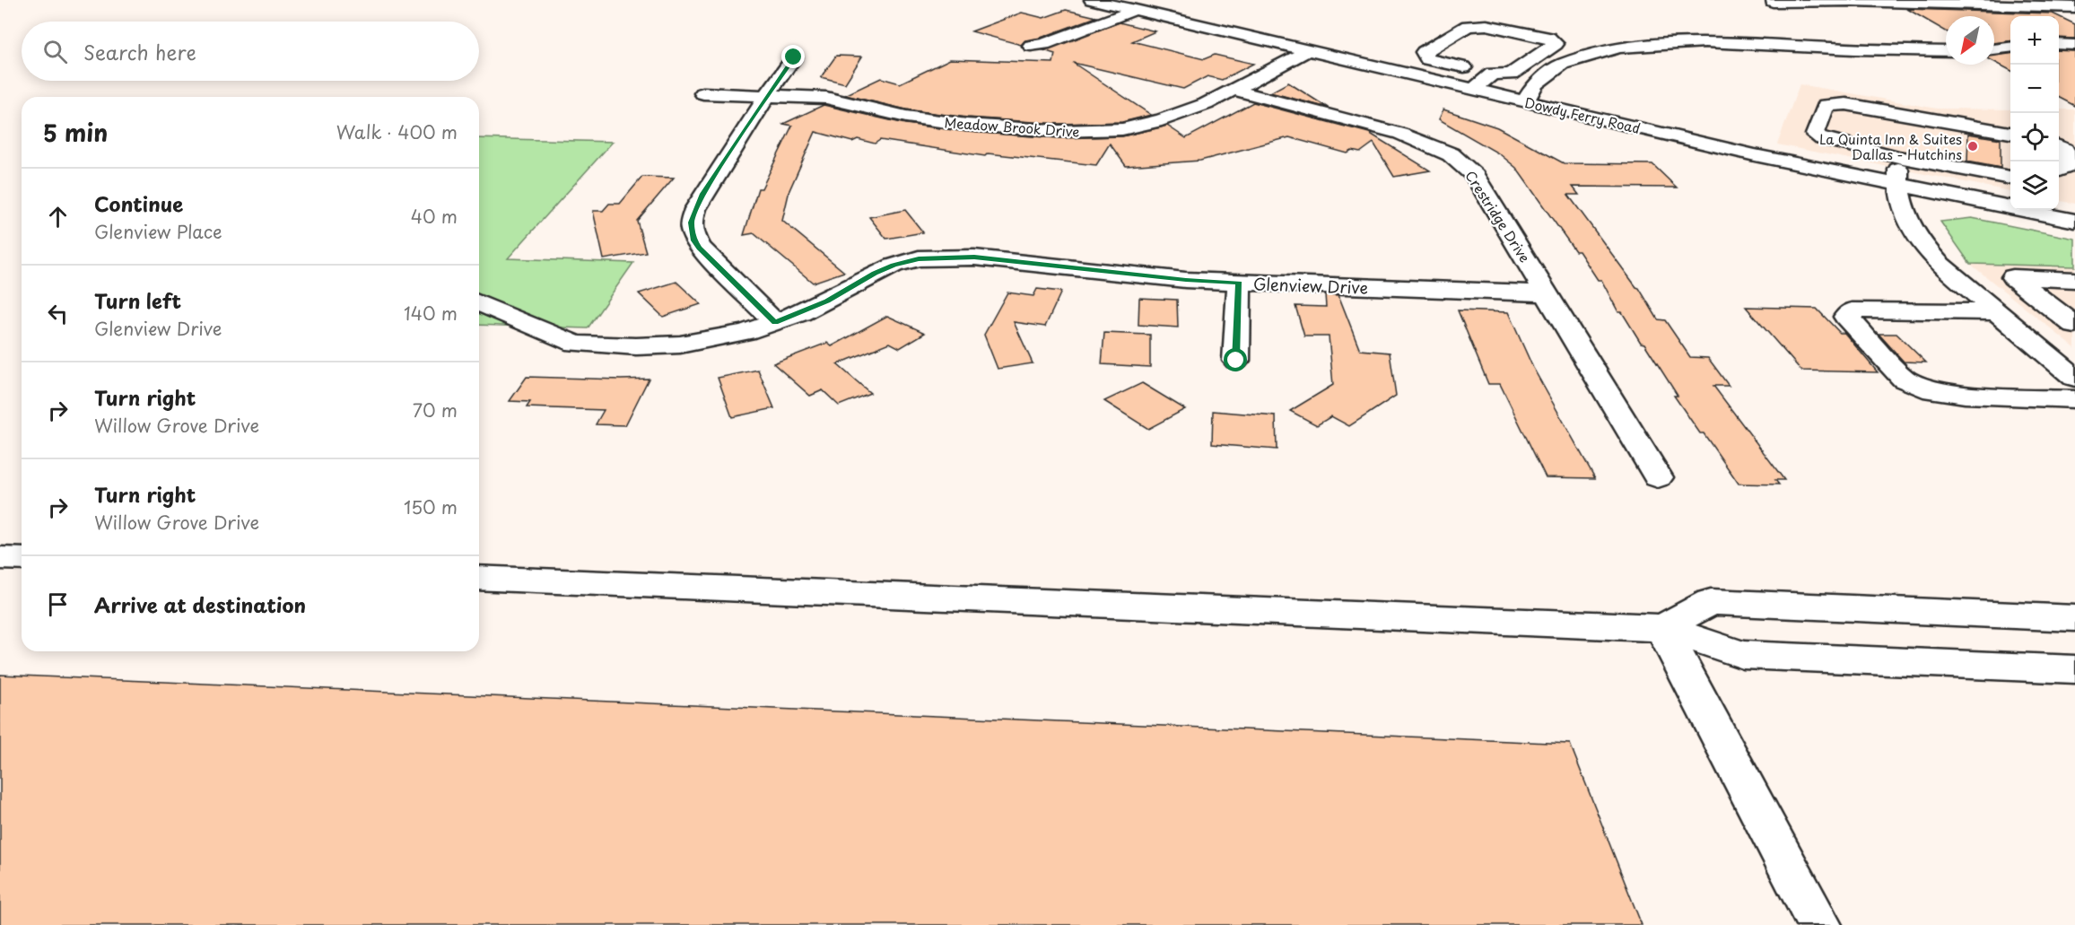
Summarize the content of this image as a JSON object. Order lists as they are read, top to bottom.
{
  "streets": {
    "street": [
      "Dowdy Ferry Road",
      "Meadow Brook Drive",
      "Crestridge Drive",
      "Glenview Drive"
    ]
  },
  "crossings": [
    ["Dowdy Ferry Road", "Meadow Brook Drive"],
    ["Meadow Brook Drive", "Crestridge Drive"],
    ["Crestridge Drive", "Glenview Drive"]
  ],
  "places": ["La Quinta Inn & Suites Dallas - Hutchins"],
  "north": "bottom left",
  "page": {
    "map_buttons": ["+", "−"],
    "search": "Search here",
    "heading": ["5 min", "Walk · 400 m"],
    "list": [
      ["Continue", "Glenview Place", "40 m"],
      ["Turn left", "Glenview Drive", "140 m"],
      ["Turn right", "Willow Grove Drive", "70 m"],
      ["Turn right", "Willow Grove Drive", "150 m"],
      "Arrive at destination"
    ]
  }
}
